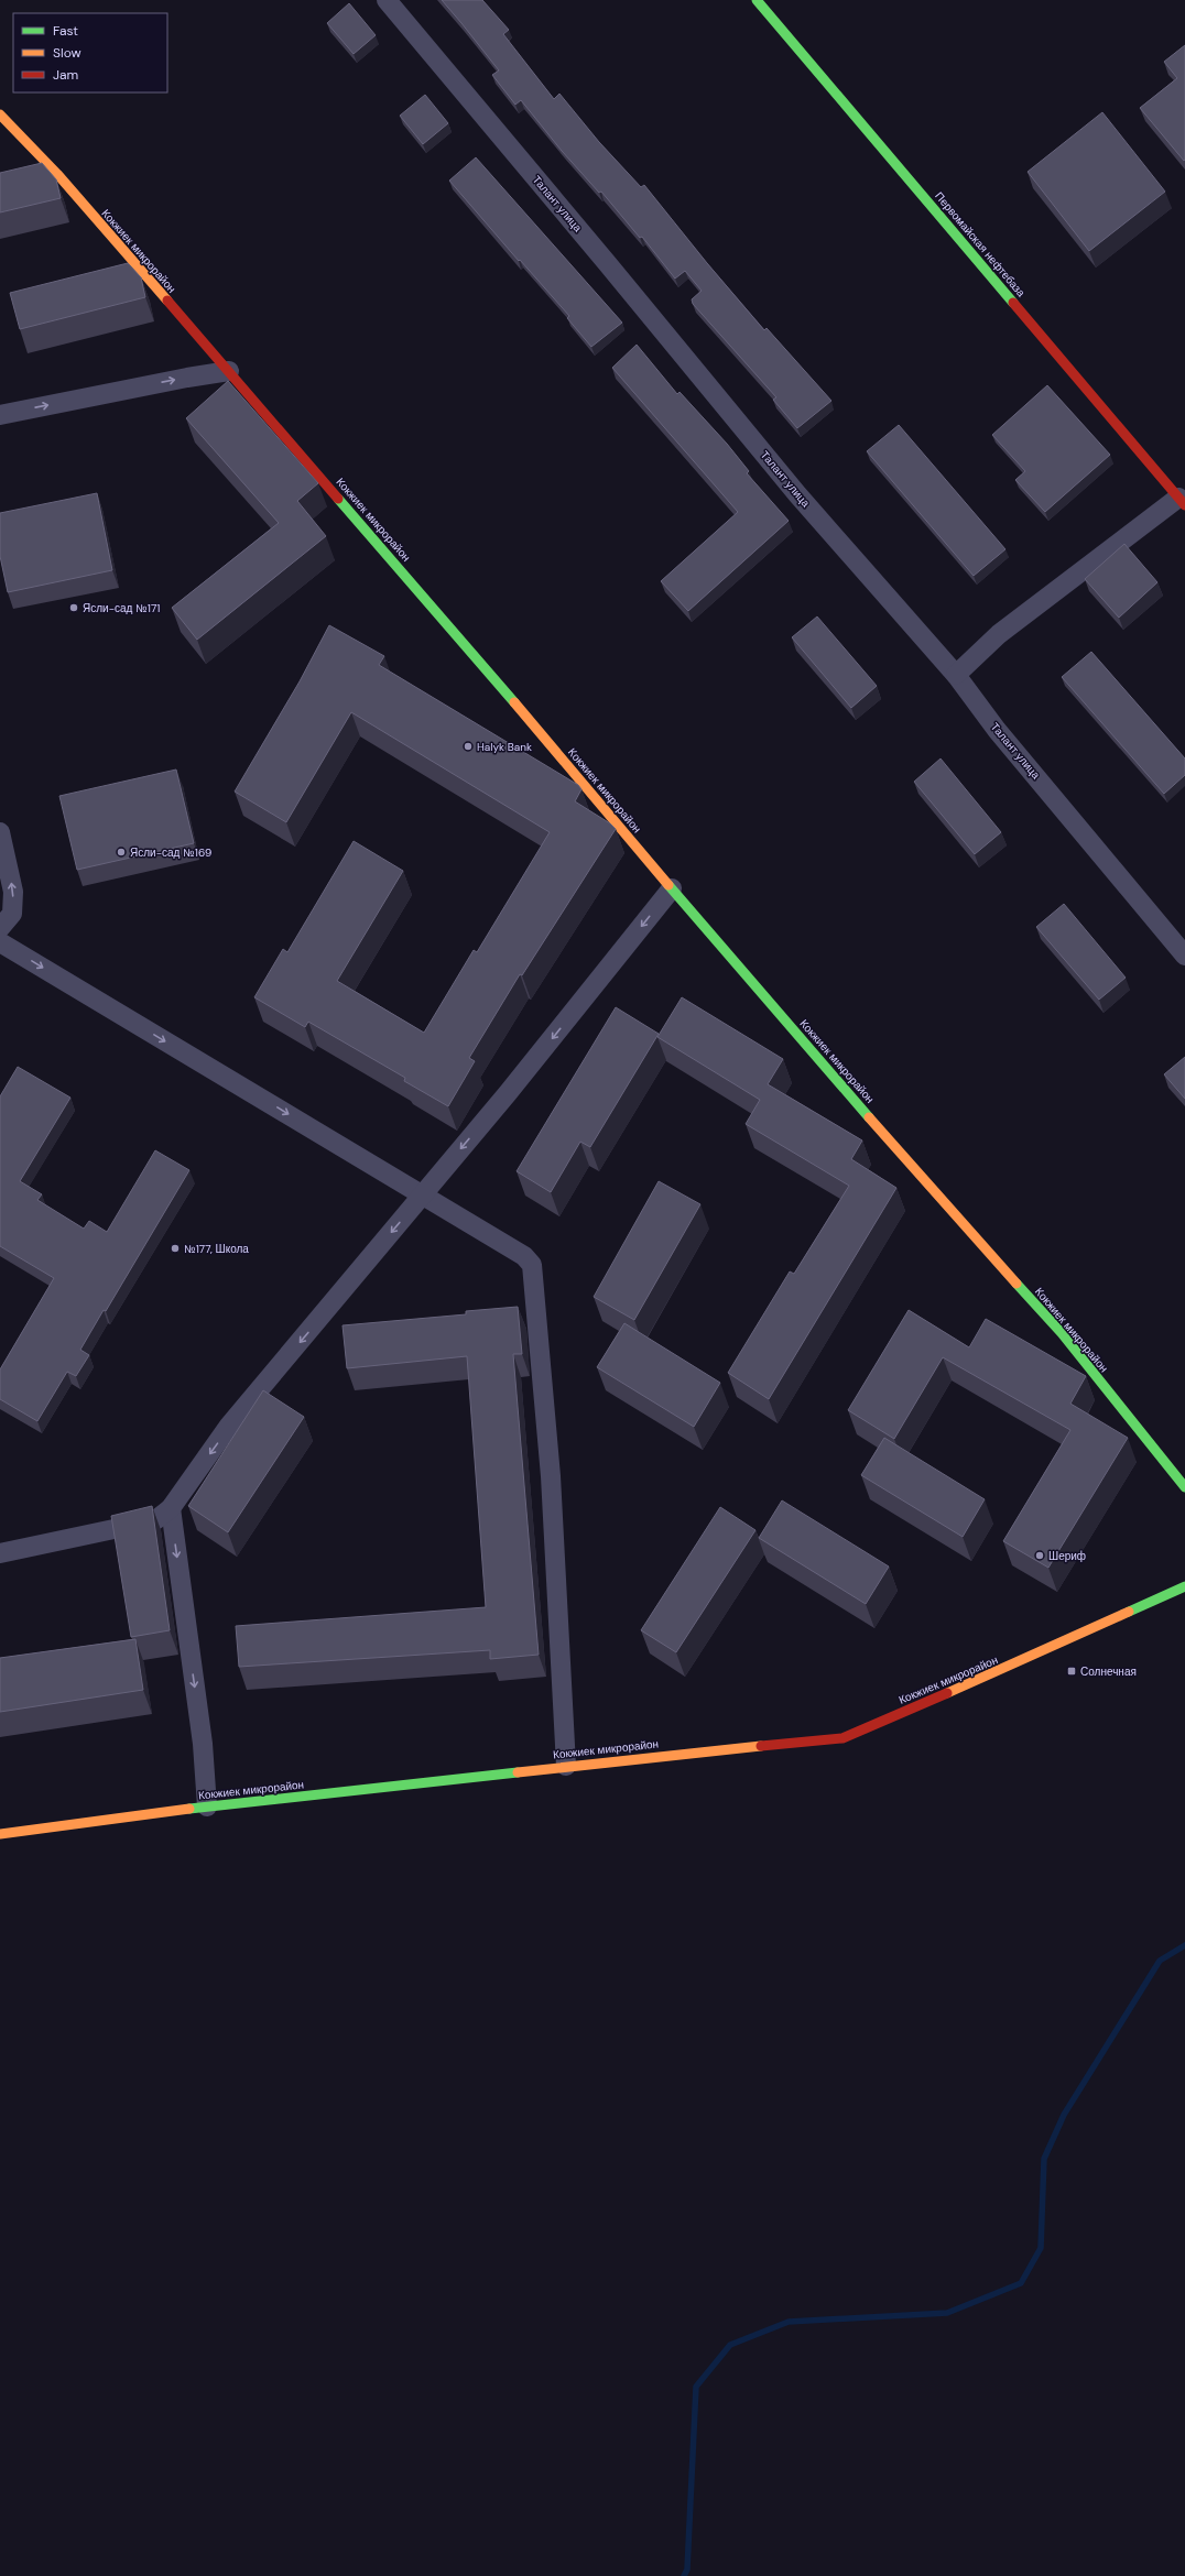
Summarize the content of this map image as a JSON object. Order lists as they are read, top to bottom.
{
  "streets": {
    "street": ["Талант улица", "Первомайская нефтебаза", "Кокжиек микрорайон"]
  },
  "places": {
    "other": [
      "Ясли-сад №171",
      "Halyk Bank",
      "Ясли-сад №169",
      "№177, Школа",
      "Шериф"
    ],
    "transit": ["Солнечная"]
  },
  "legend": ["Fast", "Slow", "Jam"]
}
